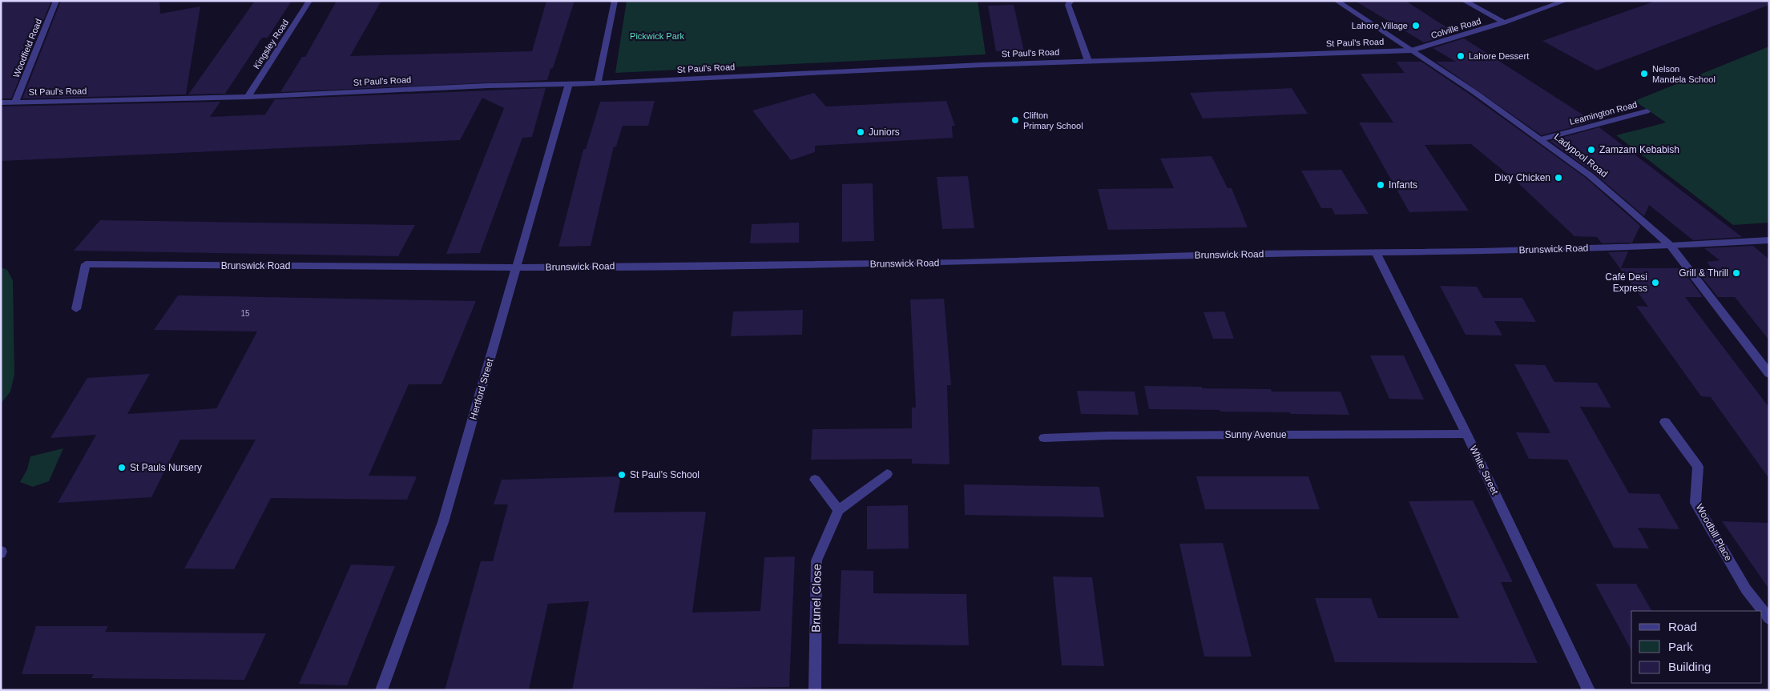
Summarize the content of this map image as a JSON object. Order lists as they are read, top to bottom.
{
  "streets": {
    "street": [
      "Colville Road",
      "St Paul's Road",
      "Kingsley Road",
      "Woodfield Road",
      "Leamington Road",
      "Ladypool Road",
      "Brunswick Road",
      "Hertford Street",
      "Sunny Avenue",
      "White Street",
      "Woodbill Place",
      "Brunel Close"
    ]
  },
  "crossings": [
    ["Colville Road", "St Paul's Road"],
    ["Colville Road", "Ladypool Road"],
    ["St Paul's Road", "Kingsley Road"],
    ["St Paul's Road", "Woodfield Road"],
    ["St Paul's Road", "Ladypool Road"],
    ["St Paul's Road", "Hertford Street"],
    ["Leamington Road", "Ladypool Road"],
    ["Ladypool Road", "Brunswick Road"],
    ["Brunswick Road", "Hertford Street"],
    ["Brunswick Road", "White Street"],
    ["Sunny Avenue", "White Street"]
  ],
  "parks": ["Pickwick Park"],
  "places": [
    "Lahore Village",
    "Lahore Dessert",
    "Nelson Mandela School",
    "Clifton Primary School",
    "Juniors",
    "Zamzam Kebabish",
    "Dixy Chicken",
    "Infants",
    "Grill & Thrill",
    "Café Desi Express",
    "St Pauls Nursery",
    "St Paul's School"
  ],
  "house_numbers": ["15"],
  "legend": ["Road", "Park", "Building"]
}
